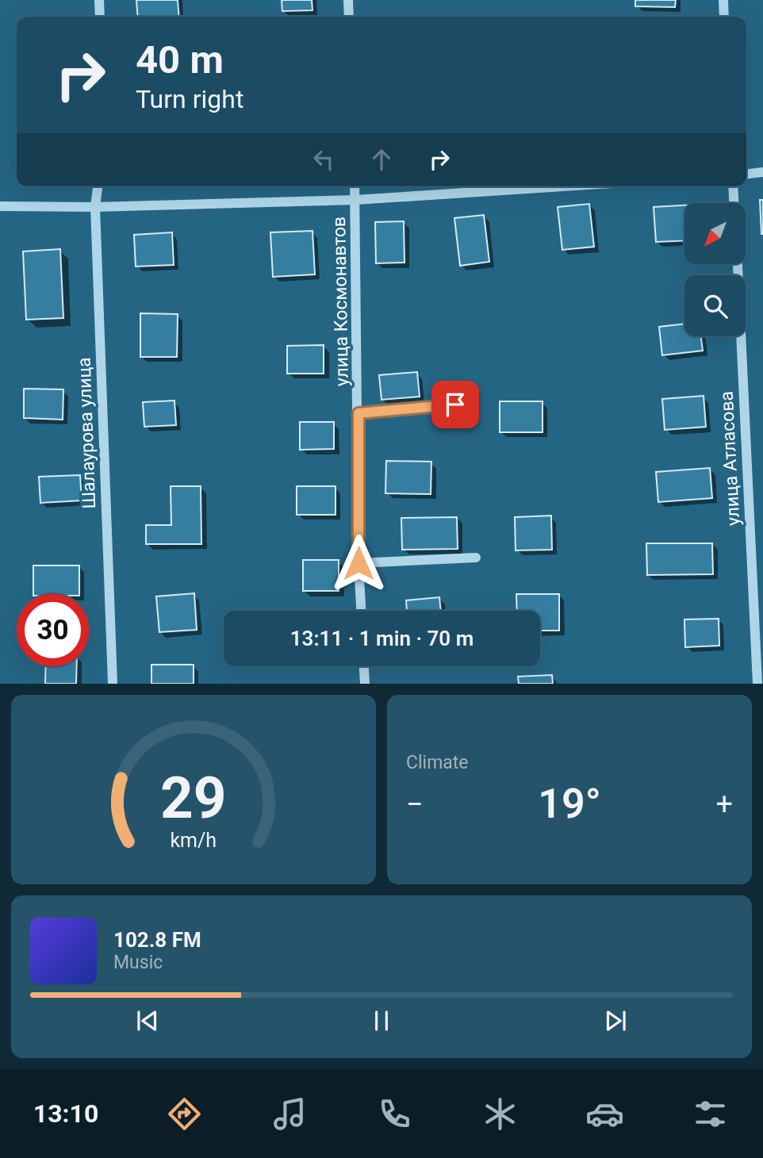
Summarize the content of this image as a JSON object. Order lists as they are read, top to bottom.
{
  "streets": {
    "street": ["улица Космонавтов", "Шалаурова улица", "улица Атласова"]
  },
  "north": "bottom left",
  "page": {
    "turn": ["40 m", "Turn right"],
    "limit": "30",
    "trip": "13:11 · 1 min · 70 m",
    "tile": "Climate",
    "heat": ["−", "19°", "+"],
    "song": ["102.8 FM", "Music"],
    "tabs": "13:10",
    "gauge": ["29", "km/h"]
  }
}
